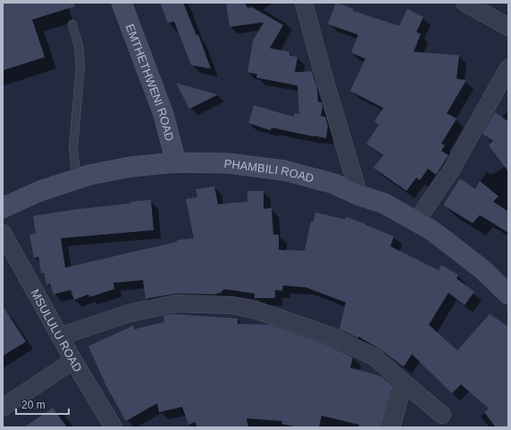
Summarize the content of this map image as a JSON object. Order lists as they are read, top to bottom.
{
  "streets": {
    "street": ["EMTHETHWENI ROAD", "PHAMBILI ROAD", "MSULULU ROAD"]
  },
  "crossings": [
    ["EMTHETHWENI ROAD", "PHAMBILI ROAD"]
  ],
  "scale_bar": "20 m"
}
